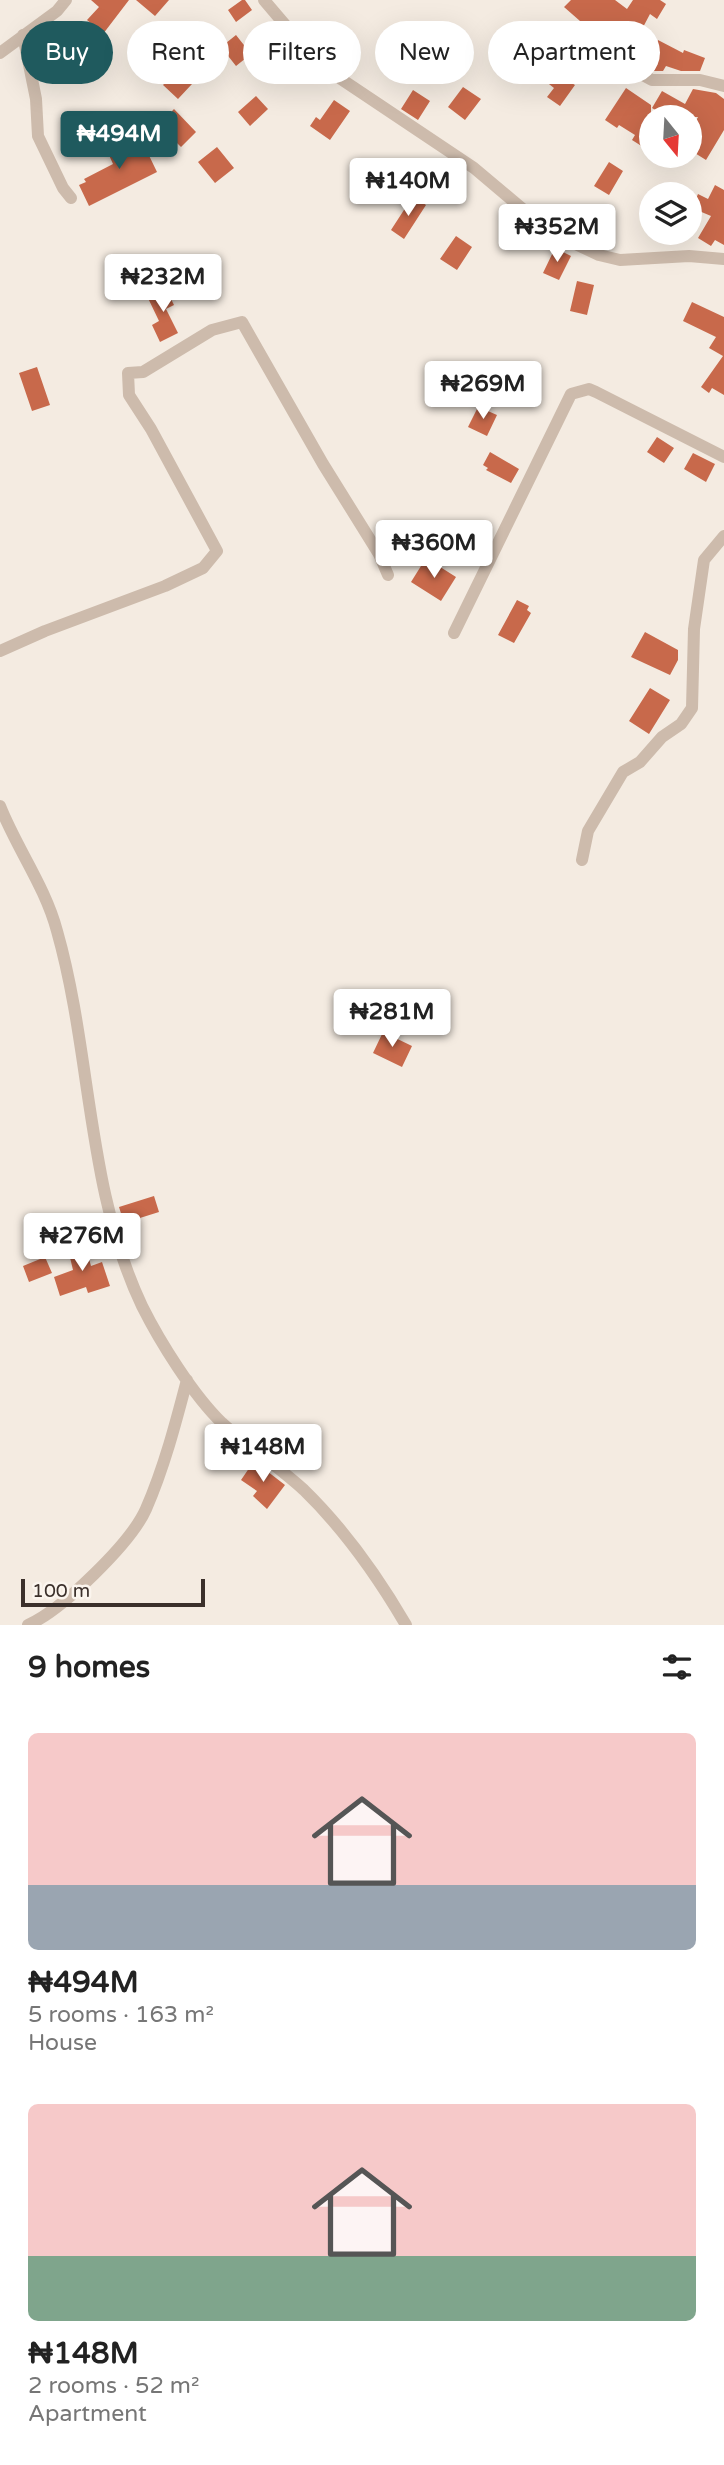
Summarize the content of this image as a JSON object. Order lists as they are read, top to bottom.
{
  "scale_bar": "100 m",
  "north": "bottom",
  "page": {
    "chip": [
      "Buy",
      "Rent",
      "Filters",
      "New",
      "Apartment"
    ],
    "price": [
      "₦494M",
      "₦140M",
      "₦352M",
      "₦232M",
      "₦269M",
      "₦360M",
      "₦281M",
      "₦276M",
      "₦148M"
    ],
    "scale": "100 m",
    "heading": "9 homes",
    "list": [
      {
        "name": "₦494M",
        "note": "5 rooms · 163 m² · House"
      },
      {
        "name": "₦148M",
        "note": "2 rooms · 52 m² · Apartment"
      }
    ]
  }
}
